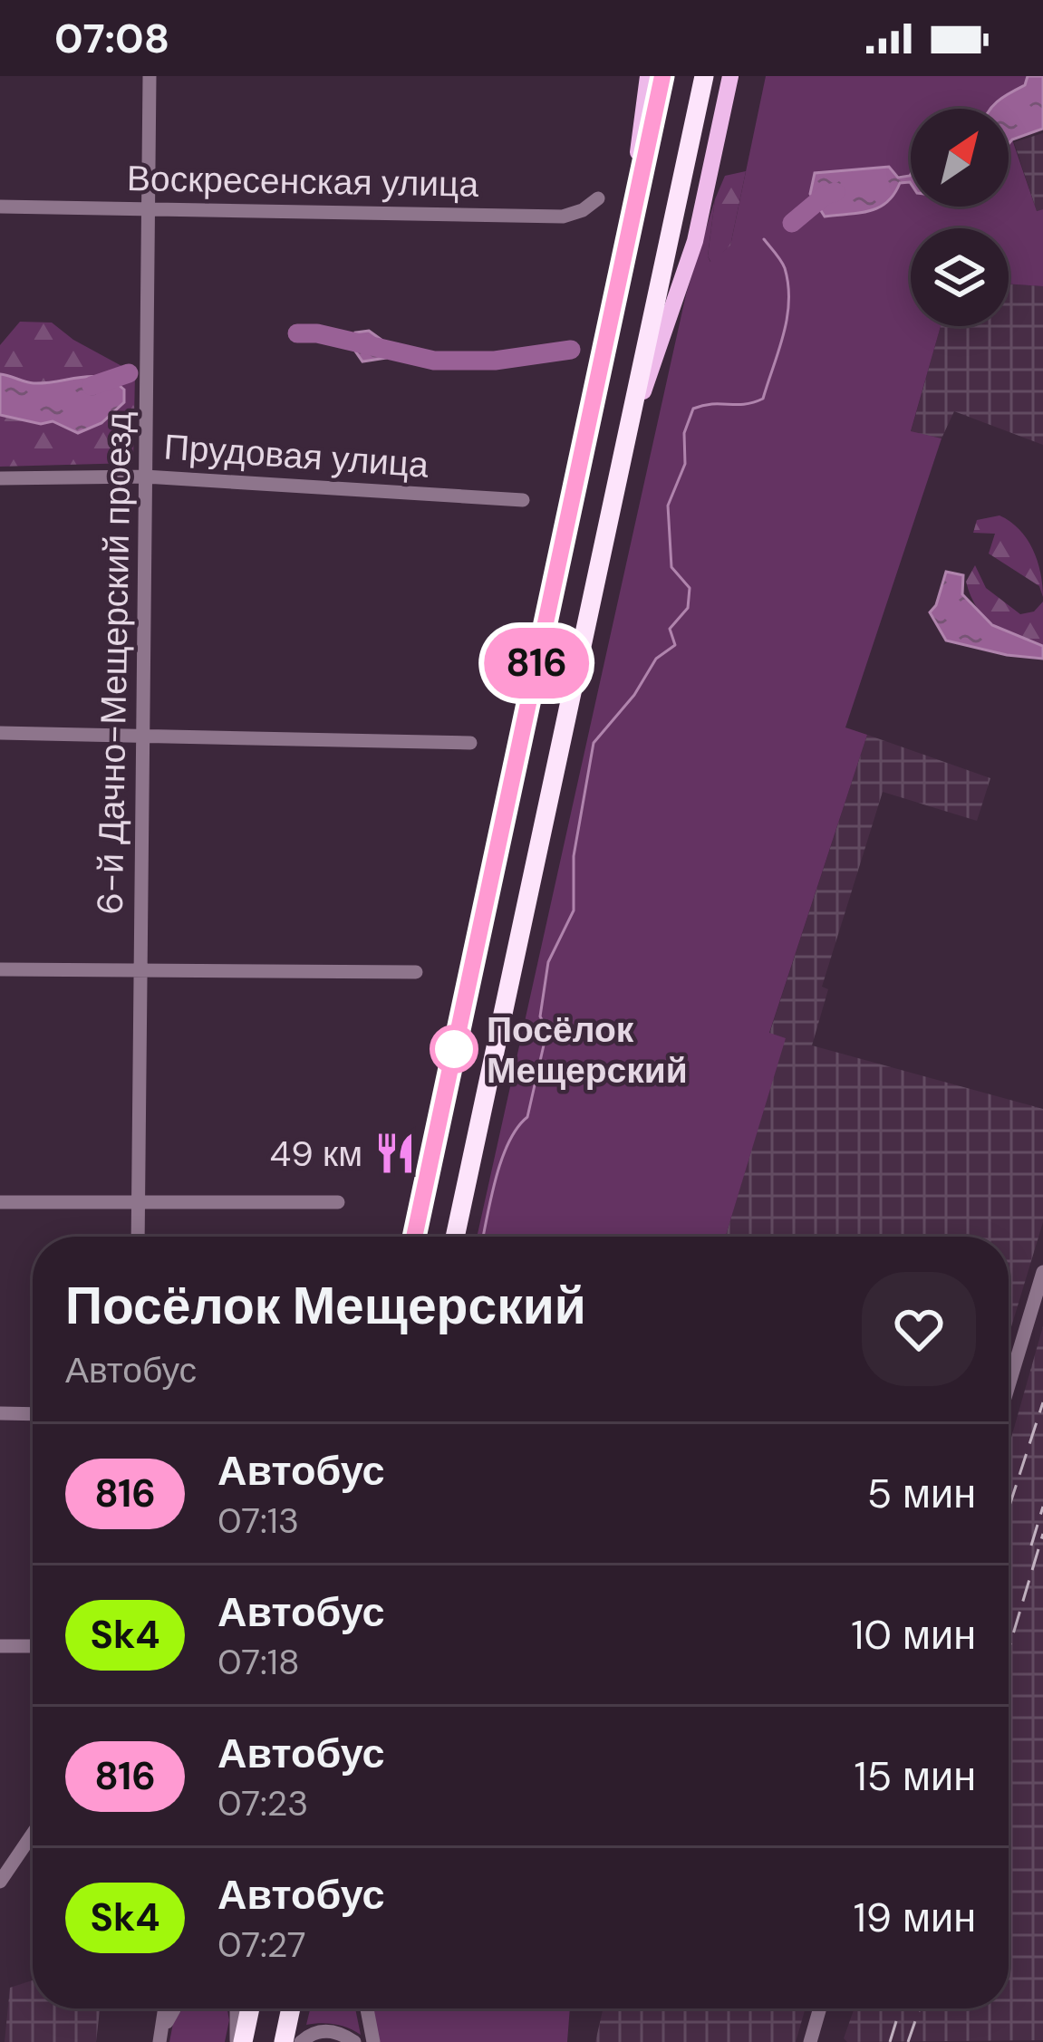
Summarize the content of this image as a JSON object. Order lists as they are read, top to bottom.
{
  "streets": {
    "street": ["Воскресенская улица", "Прудовая улица", "6-й Дачно-Мещерский проезд"]
  },
  "crossings": [
    ["Воскресенская улица", "6-й Дачно-Мещерский проезд"],
    ["Прудовая улица", "6-й Дачно-Мещерский проезд"]
  ],
  "places": {
    "other": ["Посёлок Мещерский"],
    "restaurant": ["49 км"]
  },
  "lines": ["bus line 816"],
  "north": "top right",
  "page": {
    "status": "07:08",
    "on_map": "816",
    "heading": ["Посёлок Мещерский", "Автобус"],
    "list": [
      {
        "mark": "816",
        "name": "Автобус",
        "note": "07:13",
        "value": "5 мин"
      },
      {
        "mark": "Sk4",
        "name": "Автобус",
        "note": "07:18",
        "value": "10 мин"
      },
      {
        "mark": "816",
        "name": "Автобус",
        "note": "07:23",
        "value": "15 мин"
      },
      {
        "mark": "Sk4",
        "name": "Автобус",
        "note": "07:27",
        "value": "19 мин"
      }
    ]
  }
}
